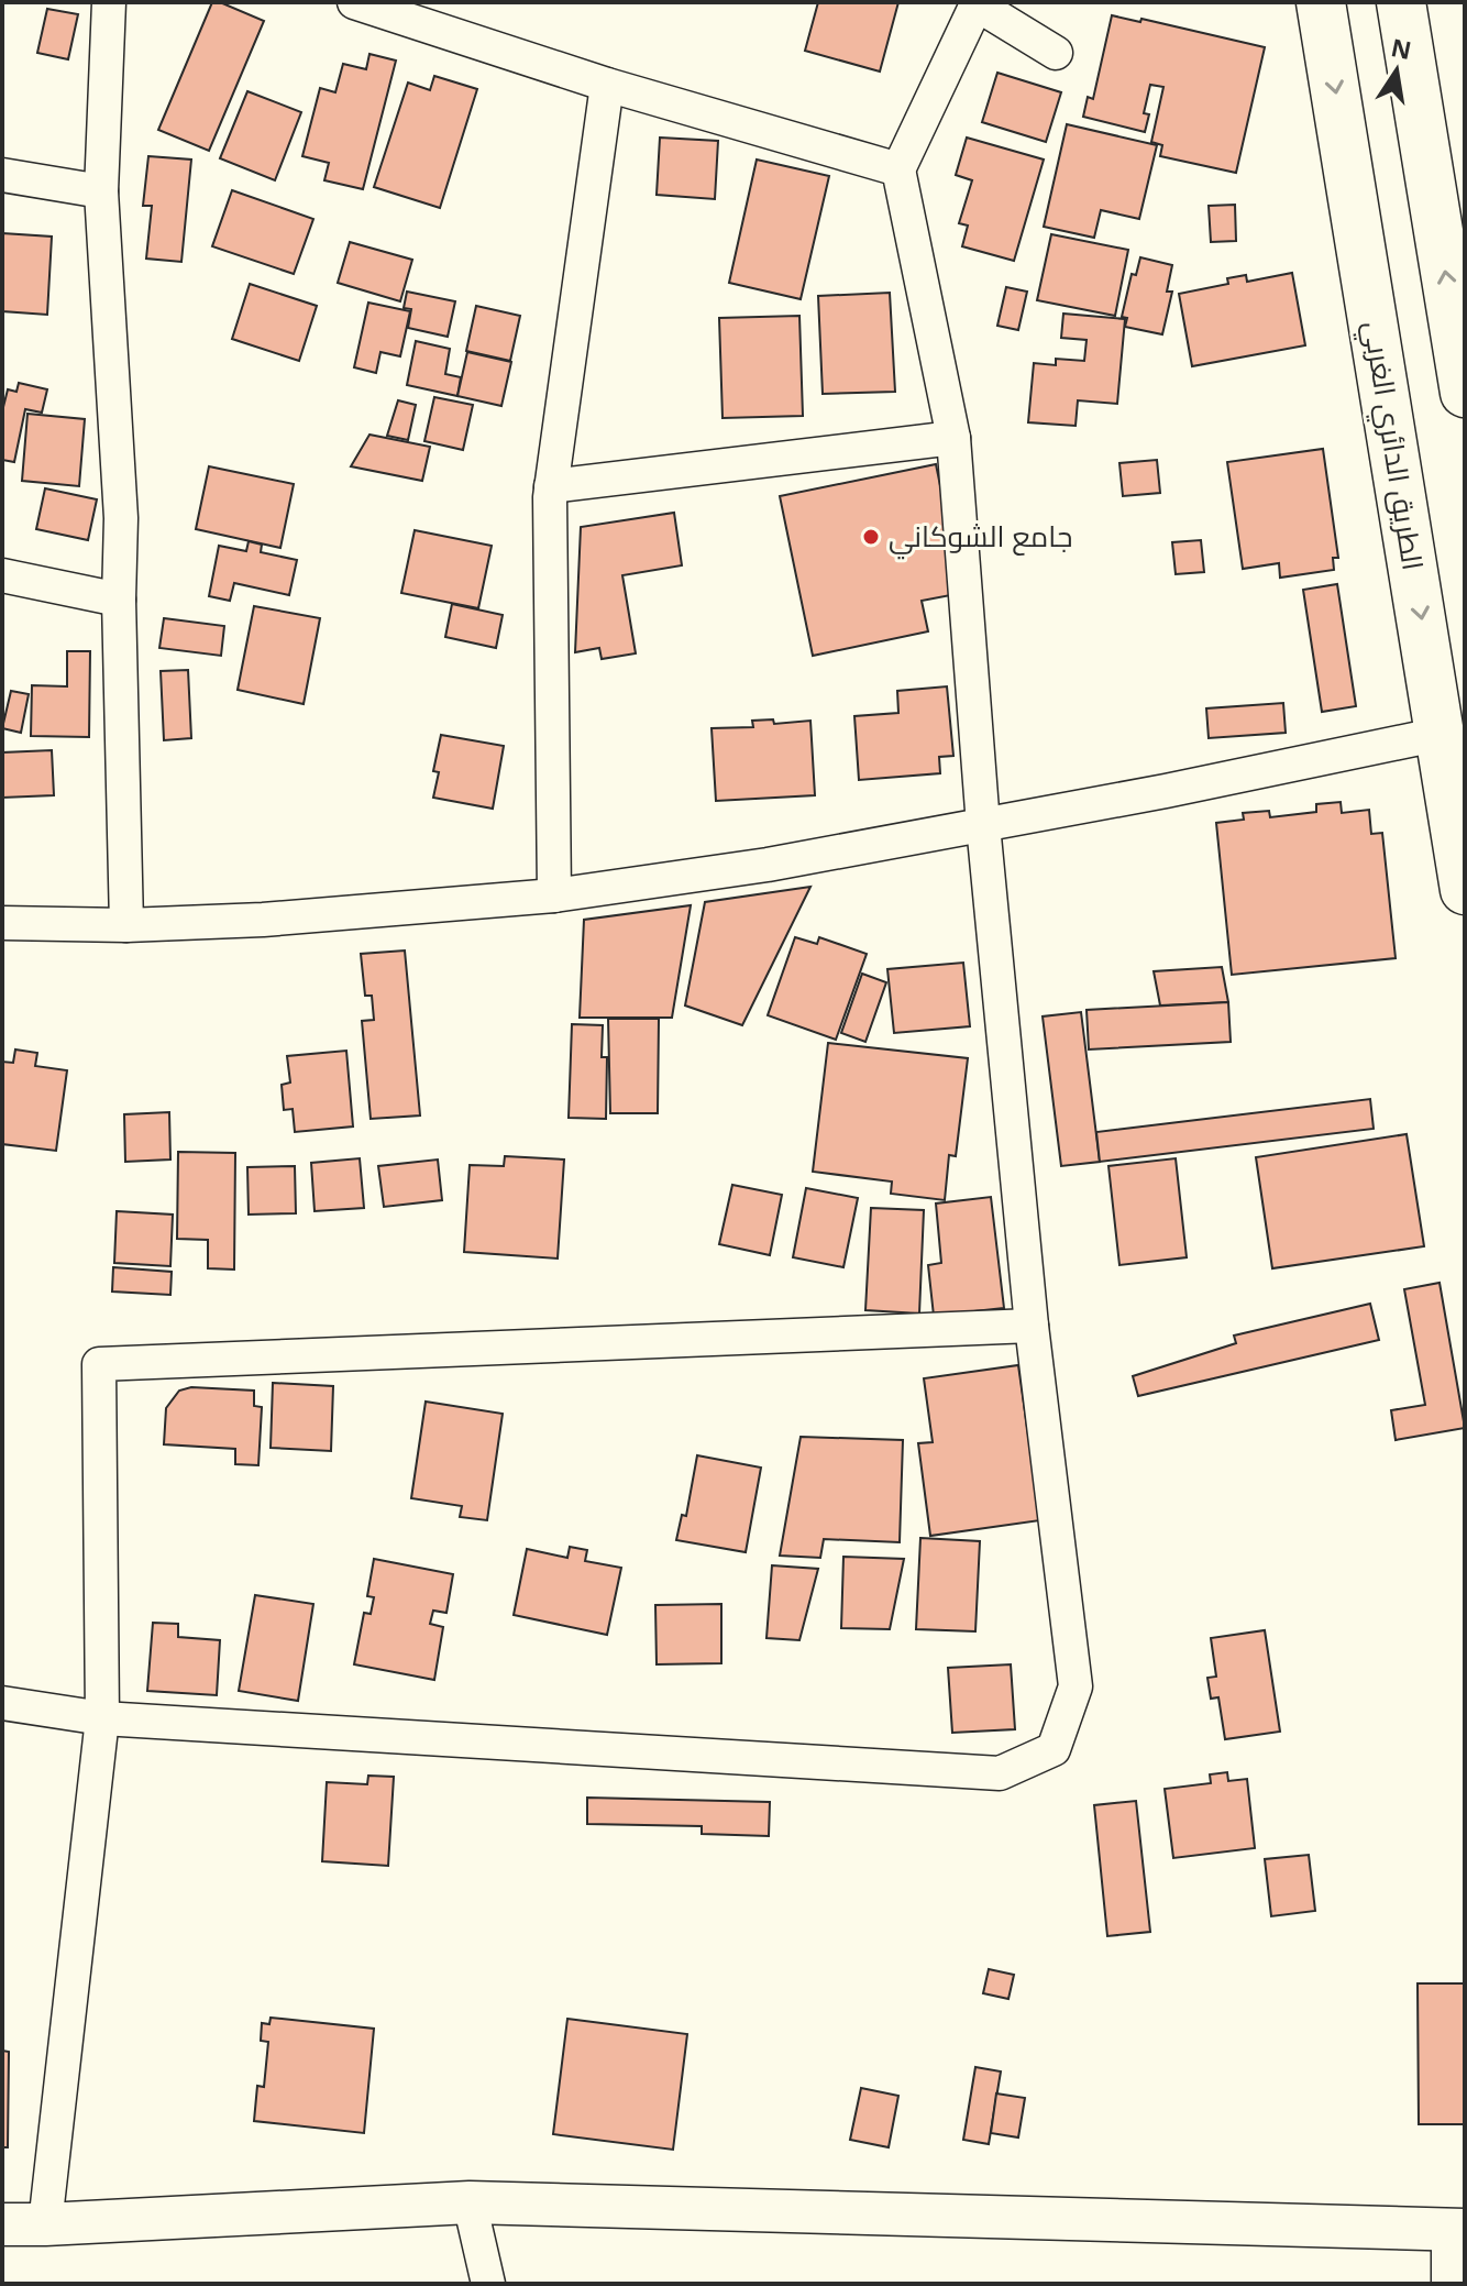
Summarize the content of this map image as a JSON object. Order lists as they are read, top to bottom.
{
  "streets": {
    "main road": ["الطريق الدائري الغربي"]
  },
  "places": ["جامع الشوكاني"],
  "north": "top"
}
